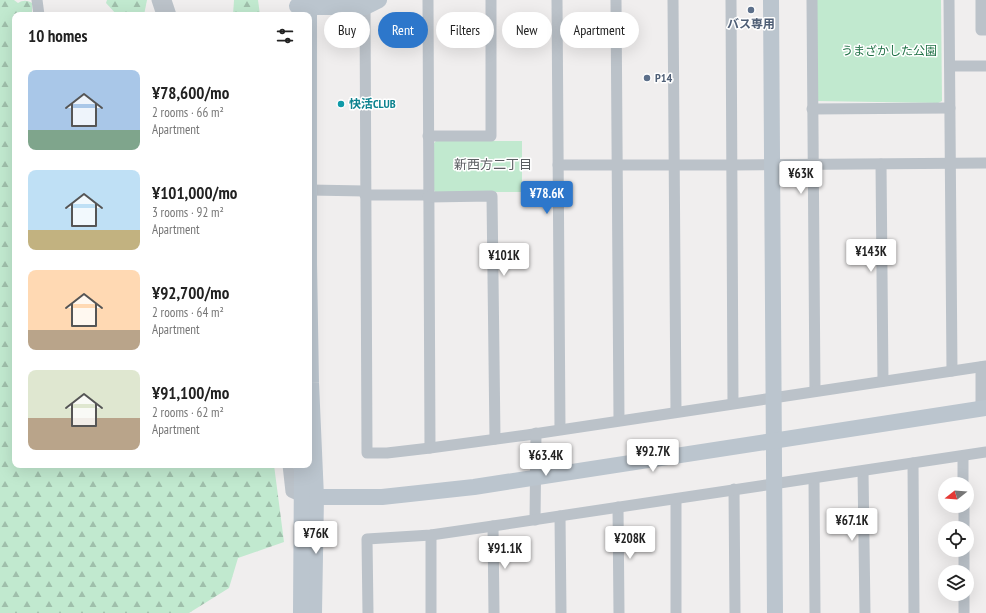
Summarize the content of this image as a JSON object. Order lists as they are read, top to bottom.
{
  "districts": ["新西方二丁目"],
  "parks": ["うまざかした公園"],
  "places": ["バス専用", "P14", "快活CLUB"],
  "north": "left",
  "page": {
    "chip": [
      "Buy",
      "Rent",
      "Filters",
      "New",
      "Apartment"
    ],
    "heading": "10 homes",
    "list": [
      {
        "name": "¥78,600/mo",
        "note": "2 rooms · 66 m² · Apartment"
      },
      {
        "name": "¥101,000/mo",
        "note": "3 rooms · 92 m² · Apartment"
      },
      {
        "name": "¥92,700/mo",
        "note": "2 rooms · 64 m² · Apartment"
      },
      {
        "name": "¥91,100/mo",
        "note": "2 rooms · 62 m² · Apartment"
      }
    ],
    "price": [
      "¥63K",
      "¥78.6K",
      "¥143K",
      "¥101K",
      "¥92.7K",
      "¥63.4K",
      "¥67.1K",
      "¥76K",
      "¥208K",
      "¥91.1K"
    ]
  }
}
